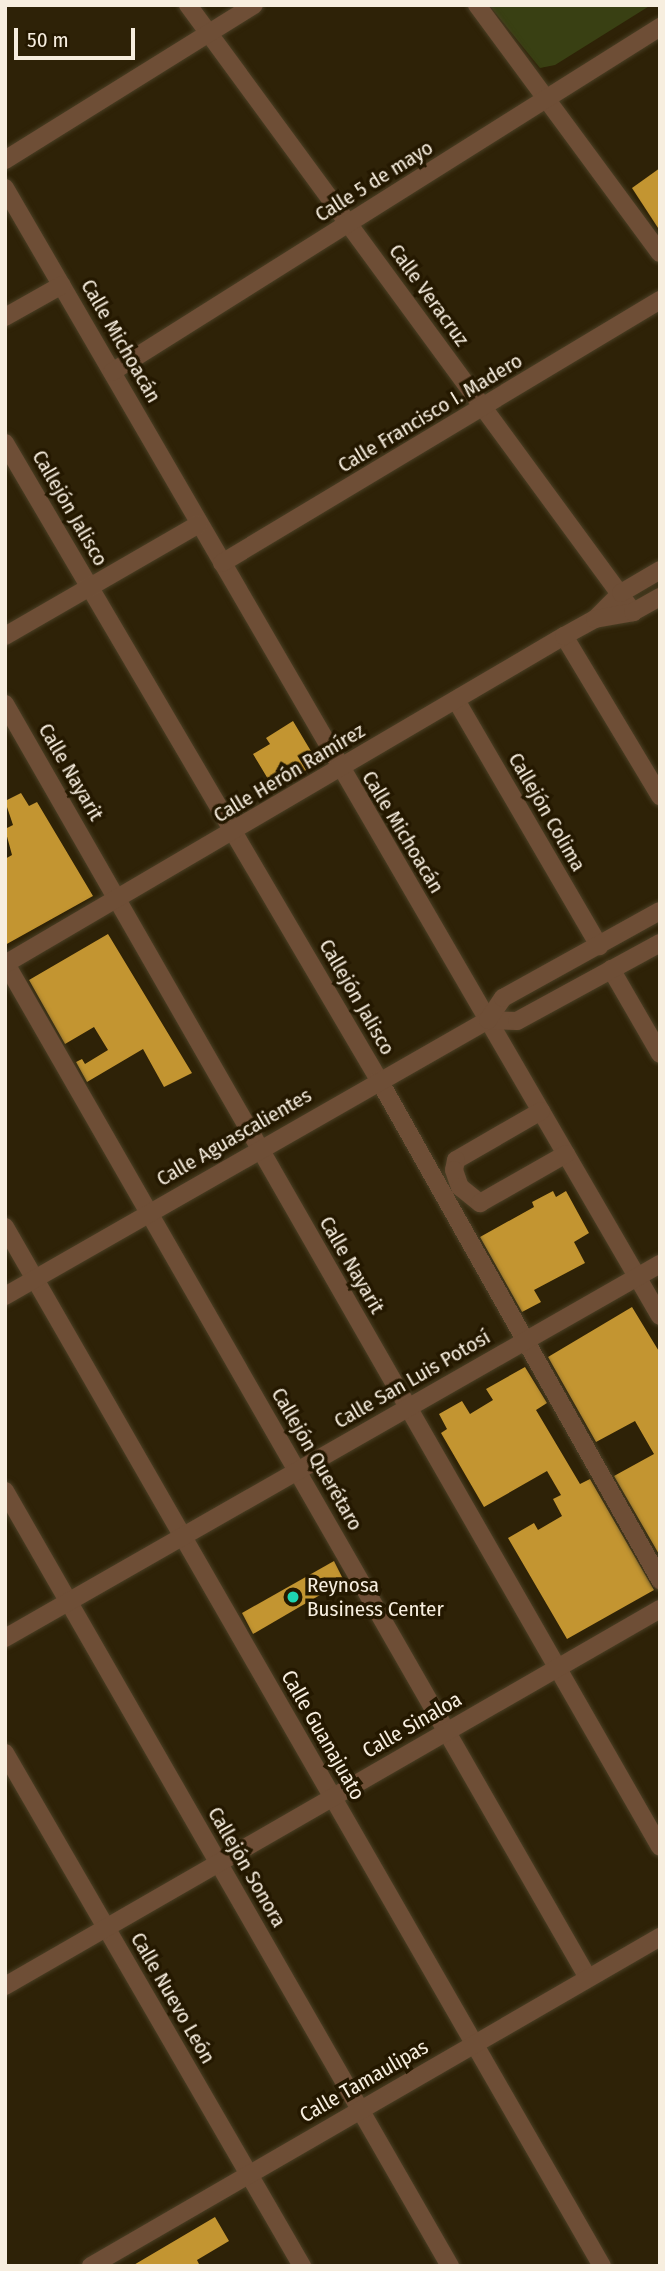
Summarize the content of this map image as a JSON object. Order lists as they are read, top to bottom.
{
  "streets": {
    "street": [
      "Calle 5 de mayo",
      "Calle Veracruz",
      "Calle Michoacán",
      "Calle Francisco I. Madero",
      "Callejón Jalisco",
      "Calle Nayarit",
      "Calle Herón Ramírez",
      "Callejón Colima",
      "Calle Aguascalientes",
      "Calle San Luis Potosí",
      "Callejón Querétaro",
      "Calle Sinaloa",
      "Calle Guanajuato",
      "Callejón Sonora",
      "Calle Nuevo León",
      "Calle Tamaulipas"
    ]
  },
  "crossings": [
    ["Calle 5 de mayo", "Calle Veracruz"],
    ["Calle 5 de mayo", "Calle Michoacán"],
    ["Calle Veracruz", "Calle Francisco I. Madero"],
    ["Calle Veracruz", "Calle Herón Ramírez"],
    ["Calle Michoacán", "Calle Francisco I. Madero"],
    ["Calle Michoacán", "Calle Herón Ramírez"],
    ["Calle Michoacán", "Calle Aguascalientes"],
    ["Calle Michoacán", "Calle San Luis Potosí"],
    ["Callejón Jalisco", "Calle Herón Ramírez"],
    ["Callejón Jalisco", "Calle Aguascalientes"],
    ["Callejón Jalisco", "Calle San Luis Potosí"],
    ["Calle Nayarit", "Calle Herón Ramírez"],
    ["Calle Nayarit", "Calle Aguascalientes"],
    ["Calle Nayarit", "Calle San Luis Potosí"],
    ["Calle Nayarit", "Calle Sinaloa"],
    ["Calle Herón Ramírez", "Callejón Colima"],
    ["Calle Herón Ramírez", "Callejón Querétaro"],
    ["Callejón Colima", "Calle Aguascalientes"],
    ["Calle Aguascalientes", "Callejón Querétaro"],
    ["Calle Aguascalientes", "Calle Guanajuato"],
    ["Calle San Luis Potosí", "Callejón Querétaro"],
    ["Calle San Luis Potosí", "Calle Guanajuato"],
    ["Calle San Luis Potosí", "Callejón Sonora"],
    ["Callejón Querétaro", "Calle Sinaloa"],
    ["Callejón Querétaro", "Calle Tamaulipas"],
    ["Calle Sinaloa", "Calle Guanajuato"],
    ["Calle Sinaloa", "Callejón Sonora"],
    ["Calle Sinaloa", "Calle Nuevo León"],
    ["Calle Guanajuato", "Calle Tamaulipas"],
    ["Callejón Sonora", "Calle Tamaulipas"],
    ["Calle Nuevo León", "Calle Tamaulipas"]
  ],
  "places": ["Reynosa Business Center"],
  "scale_bar": "50 m"
}
